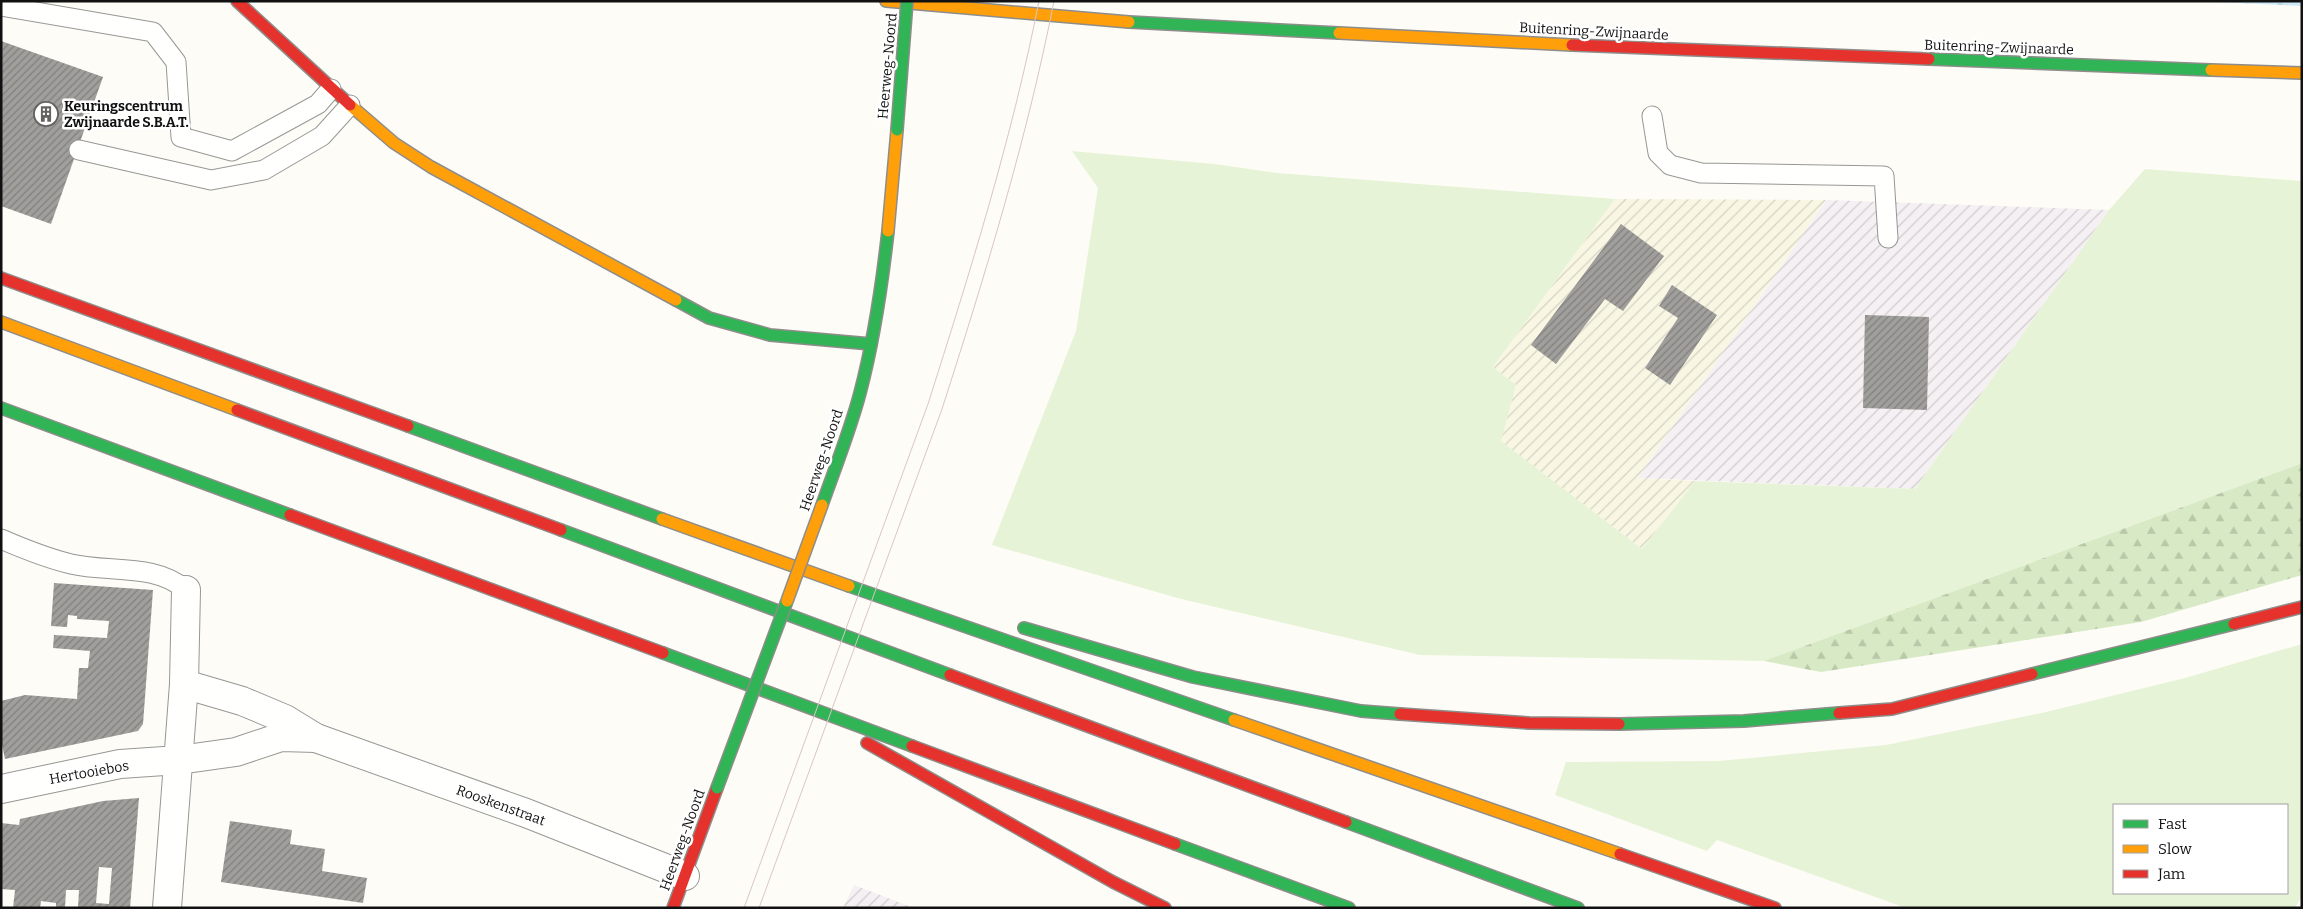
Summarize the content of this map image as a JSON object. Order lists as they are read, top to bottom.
{
  "streets": {
    "main road": ["Buitenring-Zwijnaarde", "Heerweg-Noord"],
    "street": ["Hertooiebos", "Rooskenstraat"]
  },
  "crossings": [
    ["Heerweg-Noord", "Rooskenstraat"],
    ["Hertooiebos", "Rooskenstraat"]
  ],
  "places": {
    "building": ["Keuringscentrum Zwijnaarde S.B.A.T."]
  },
  "legend": ["Fast", "Slow", "Jam"]
}
